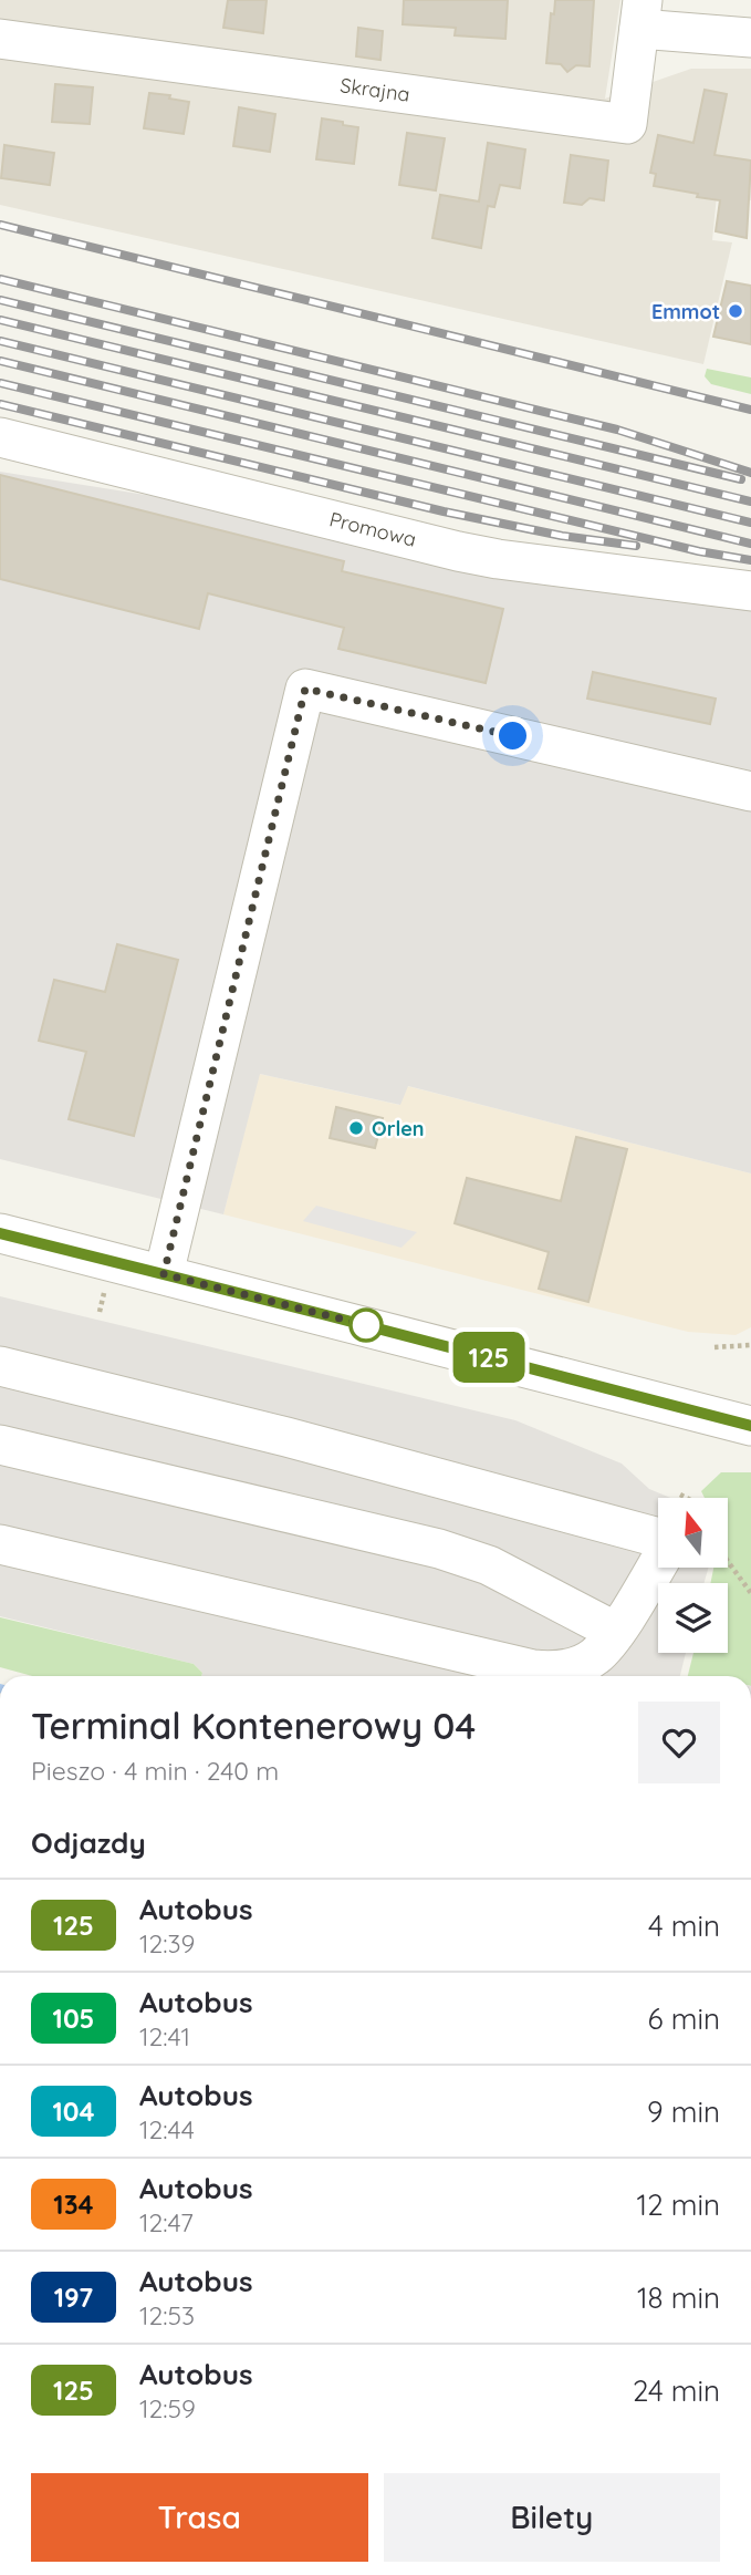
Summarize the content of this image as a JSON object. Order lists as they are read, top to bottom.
{
  "streets": {
    "street": ["Skrajna", "Promowa"]
  },
  "places": ["Emmot", "Orlen"],
  "lines": ["bus line 125"],
  "north": "top",
  "page": {
    "on_map": "125",
    "heading": [
      ["Terminal Kontenerowy 04", "Pieszo · 4 min · 240 m"],
      "Odjazdy"
    ],
    "list": [
      {
        "mark": "125",
        "name": "Autobus",
        "note": "12:39",
        "value": "4 min"
      },
      {
        "mark": "105",
        "name": "Autobus",
        "note": "12:41",
        "value": "6 min"
      },
      {
        "mark": "104",
        "name": "Autobus",
        "note": "12:44",
        "value": "9 min"
      },
      {
        "mark": "134",
        "name": "Autobus",
        "note": "12:47",
        "value": "12 min"
      },
      {
        "mark": "197",
        "name": "Autobus",
        "note": "12:53",
        "value": "18 min"
      },
      {
        "mark": "125",
        "name": "Autobus",
        "note": "12:59",
        "value": "24 min"
      }
    ],
    "buttons": ["Trasa", "Bilety"]
  }
}
